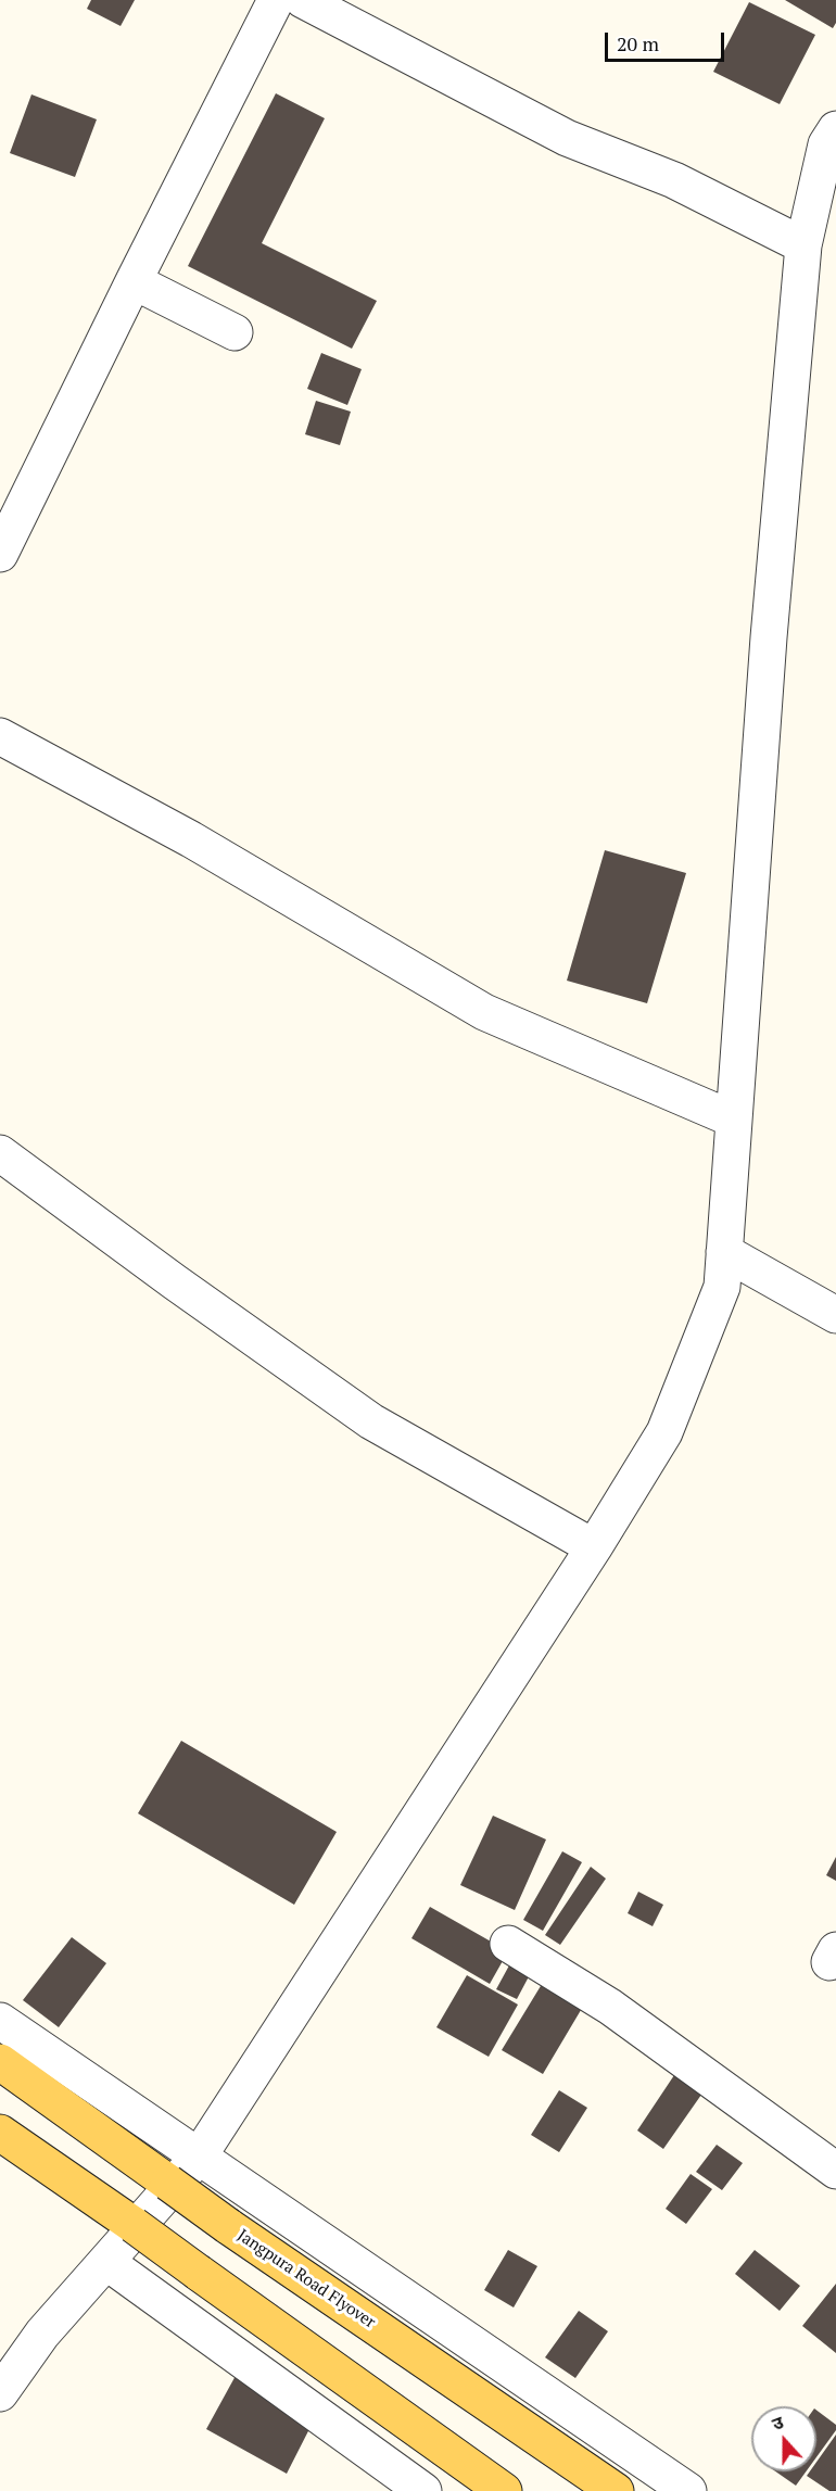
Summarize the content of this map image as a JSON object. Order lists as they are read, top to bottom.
{
  "streets": {
    "main road": ["Jangpura Road Flyover"]
  },
  "scale_bar": "20 m",
  "north": "top"
}
